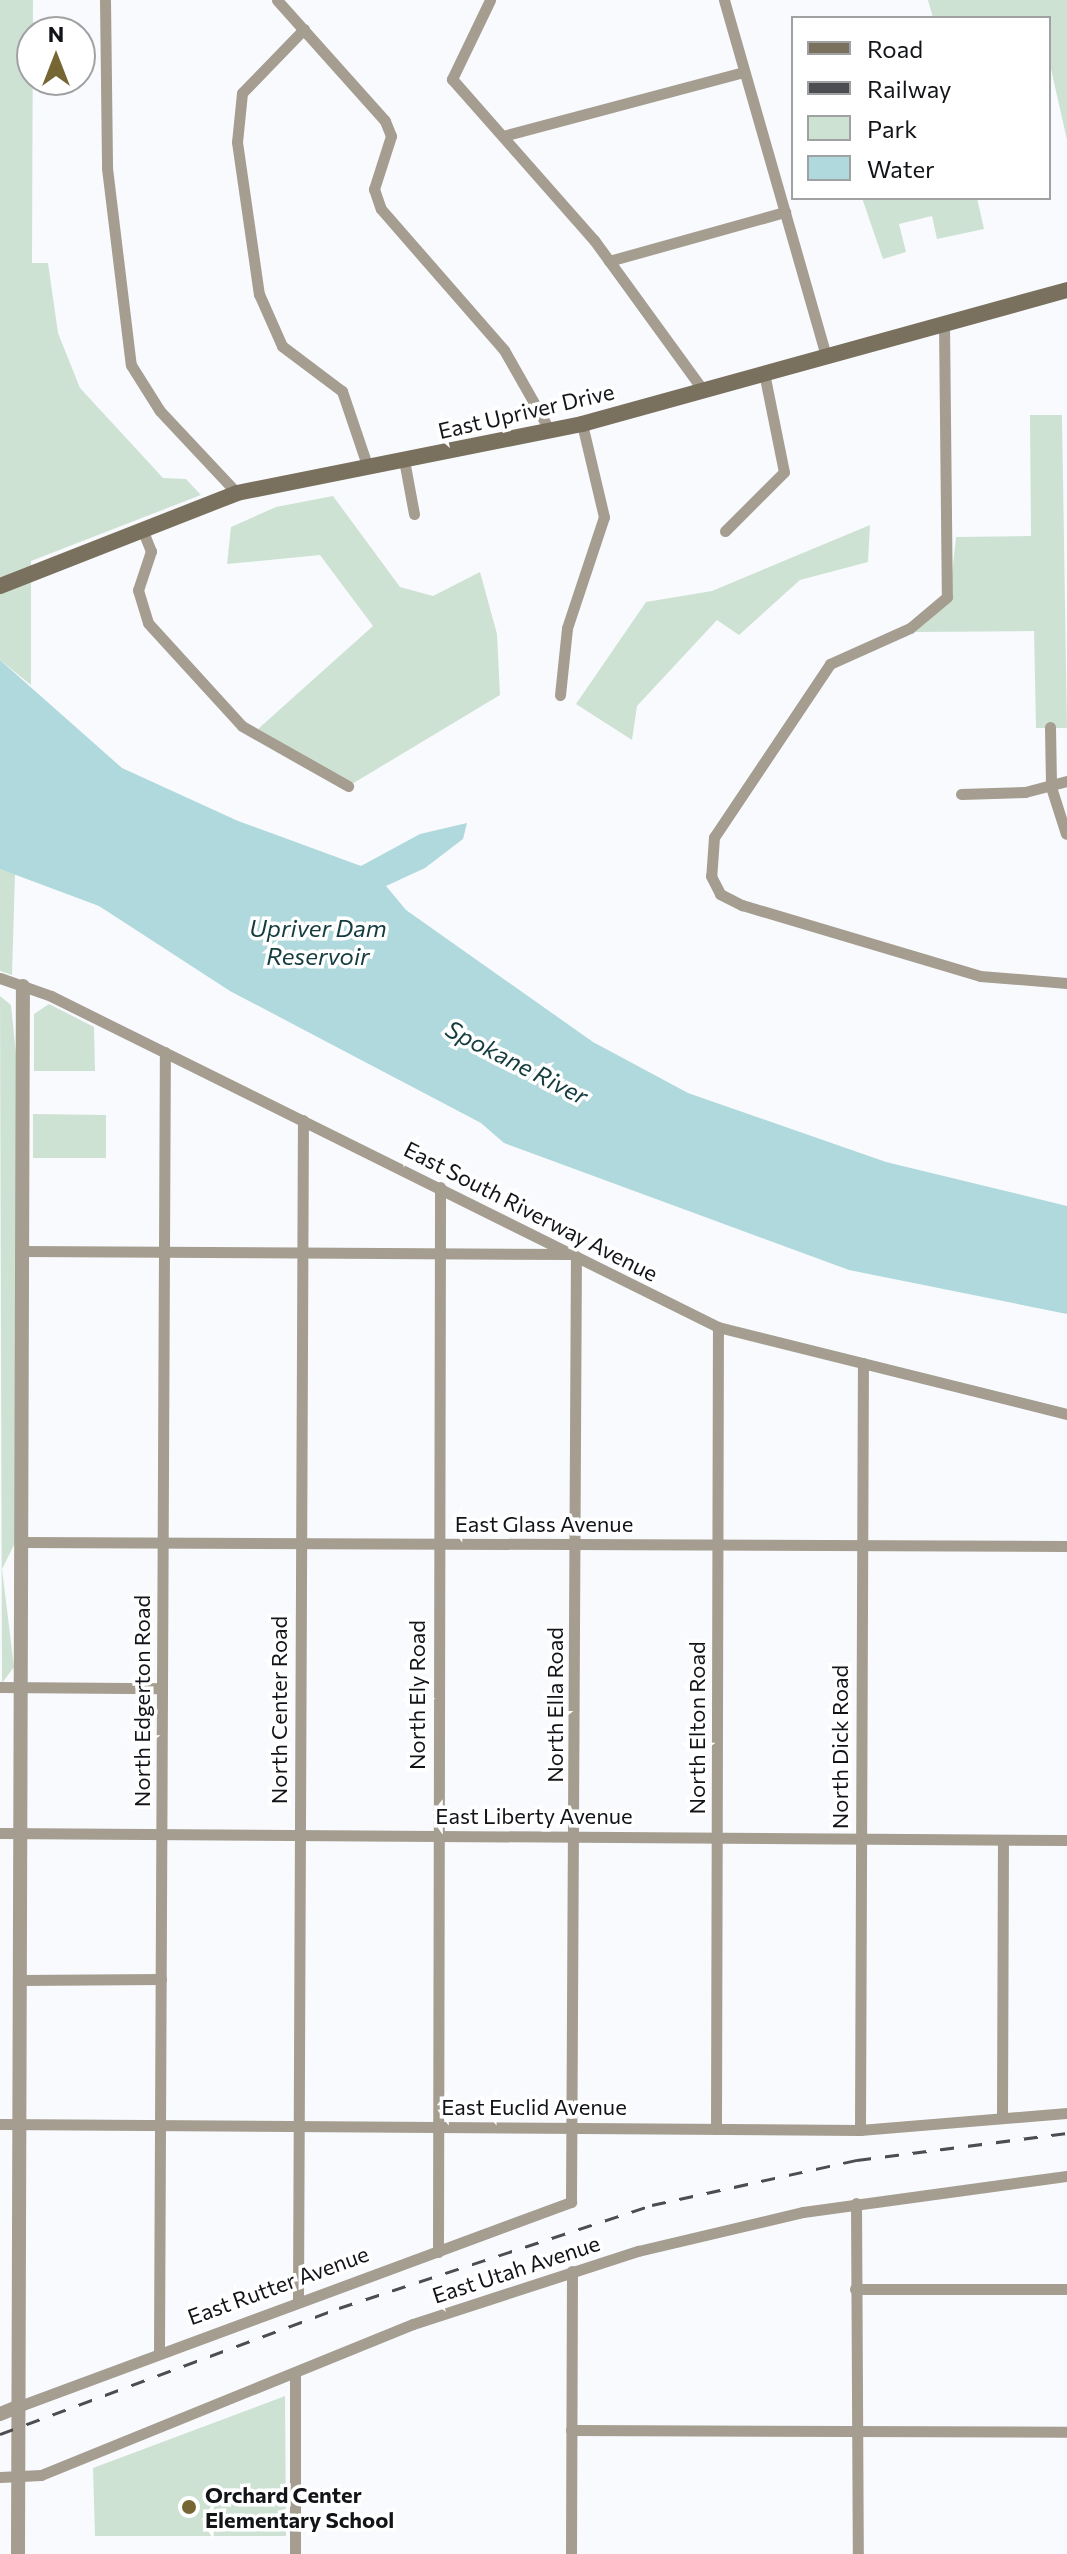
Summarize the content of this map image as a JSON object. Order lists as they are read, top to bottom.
{
  "streets": {
    "main road": ["East Upriver Drive"],
    "street": [
      "East South Riverway Avenue",
      "East Glass Avenue",
      "North Ely Road",
      "North Edgerton Road",
      "North Ella Road",
      "North Center Road",
      "North Elton Road",
      "North Dick Road",
      "East Liberty Avenue",
      "East Euclid Avenue",
      "East Utah Avenue",
      "East Rutter Avenue"
    ]
  },
  "crossings": [
    ["East South Riverway Avenue", "North Ely Road"],
    ["East South Riverway Avenue", "North Edgerton Road"],
    ["East South Riverway Avenue", "North Ella Road"],
    ["East South Riverway Avenue", "North Center Road"],
    ["East South Riverway Avenue", "North Elton Road"],
    ["East South Riverway Avenue", "North Dick Road"],
    ["East Glass Avenue", "North Ely Road"],
    ["East Glass Avenue", "North Edgerton Road"],
    ["East Glass Avenue", "North Ella Road"],
    ["East Glass Avenue", "North Center Road"],
    ["East Glass Avenue", "North Elton Road"],
    ["East Glass Avenue", "North Dick Road"],
    ["North Ely Road", "East Liberty Avenue"],
    ["North Ely Road", "East Euclid Avenue"],
    ["North Ely Road", "East Rutter Avenue"],
    ["North Edgerton Road", "East Liberty Avenue"],
    ["North Edgerton Road", "East Euclid Avenue"],
    ["North Edgerton Road", "East Rutter Avenue"],
    ["North Ella Road", "East Liberty Avenue"],
    ["North Ella Road", "East Euclid Avenue"],
    ["North Ella Road", "East Rutter Avenue"],
    ["North Center Road", "East Liberty Avenue"],
    ["North Center Road", "East Euclid Avenue"],
    ["North Center Road", "East Rutter Avenue"],
    ["North Elton Road", "East Liberty Avenue"],
    ["North Elton Road", "East Euclid Avenue"],
    ["North Dick Road", "East Liberty Avenue"],
    ["North Dick Road", "East Euclid Avenue"]
  ],
  "water": ["Upriver Dam Reservoir", "Spokane River"],
  "places": ["Orchard Center Elementary School"],
  "legend": [
    "Road",
    "Railway",
    "Park",
    "Water"
  ],
  "north": "top"
}
